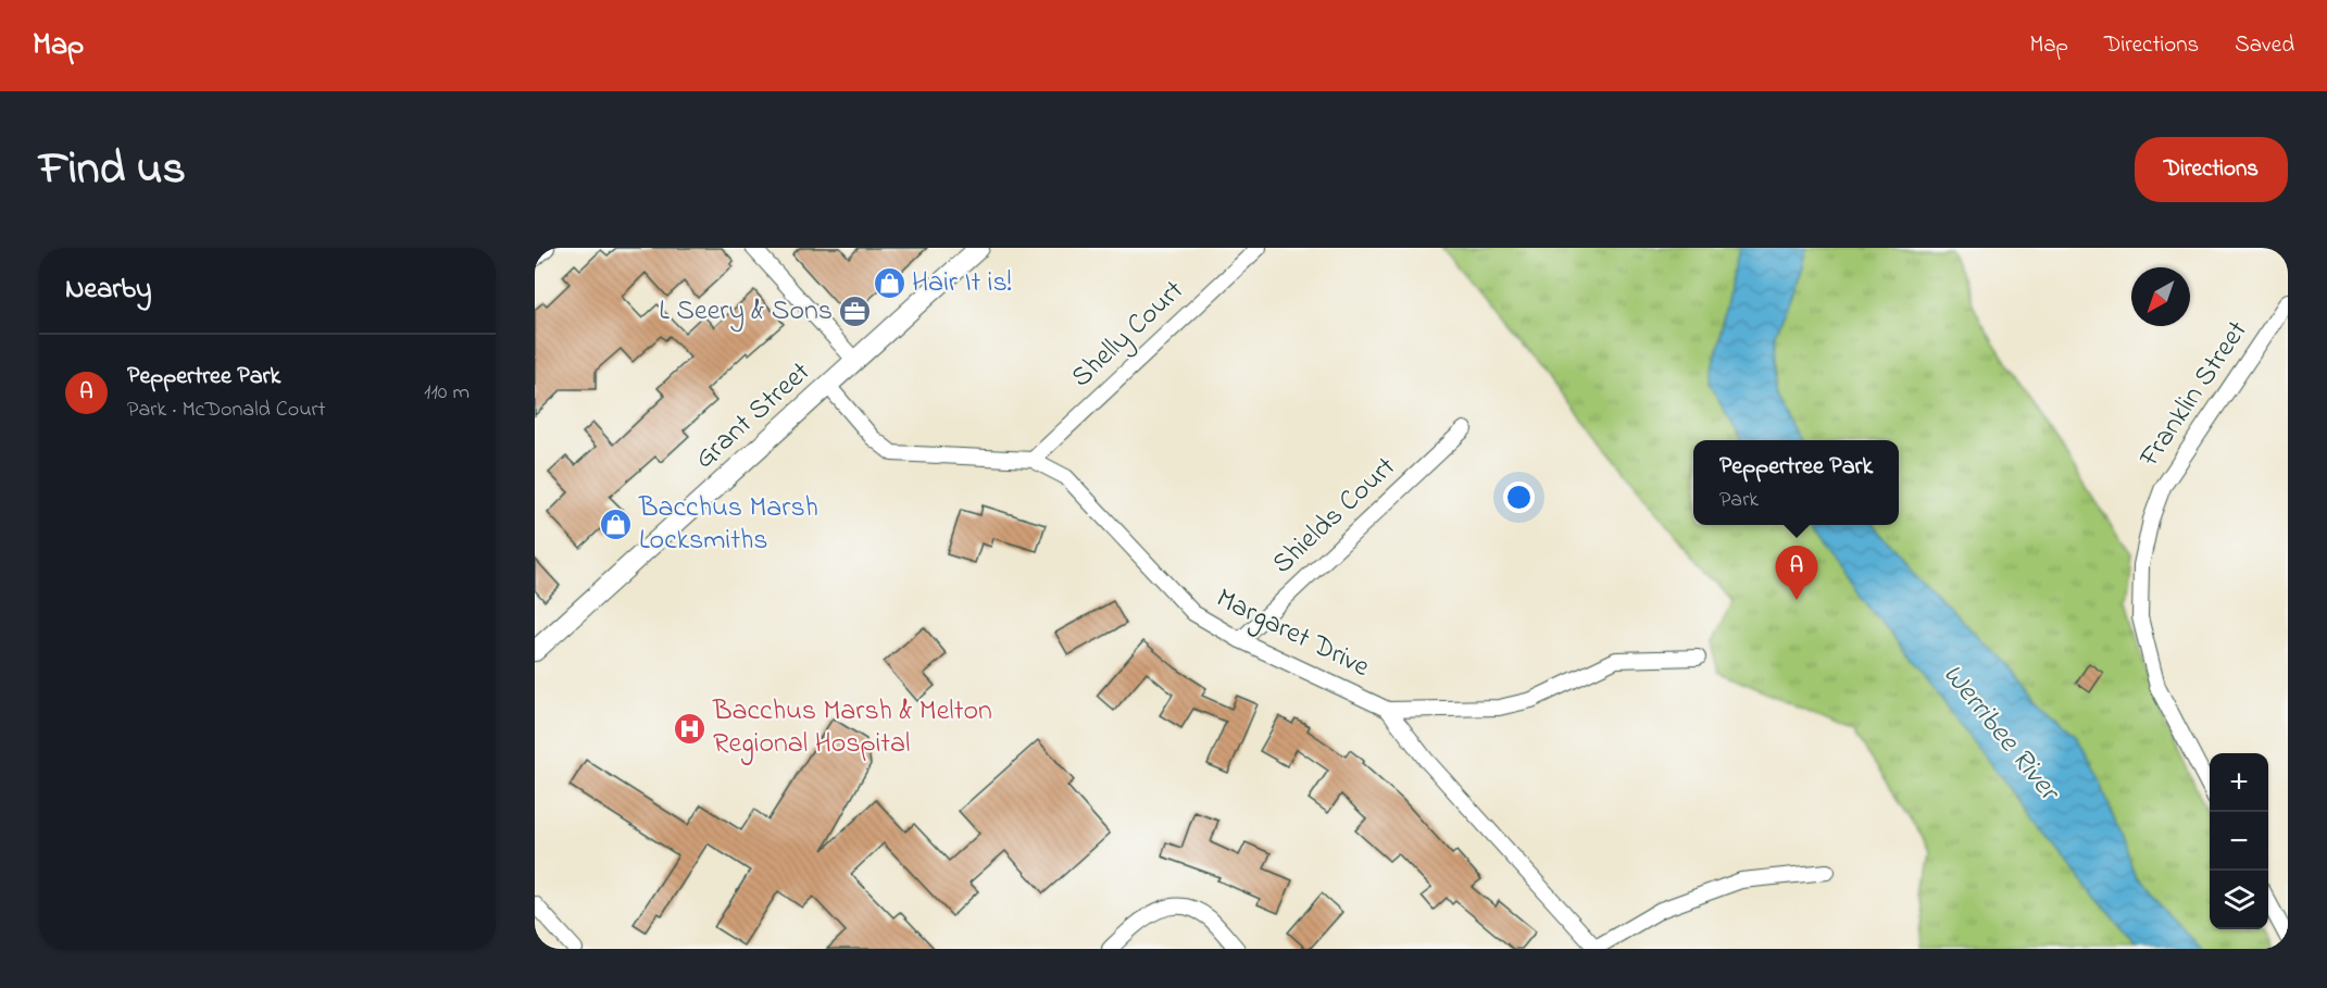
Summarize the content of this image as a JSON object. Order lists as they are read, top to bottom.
{
  "streets": {
    "main road": ["Grant Street"],
    "street": [
      "Shelly Court",
      "Franklin Street",
      "Shields Court",
      "Margaret Drive"
    ]
  },
  "crossings": [
    ["Shelly Court", "Margaret Drive"],
    ["Grant Street", "Margaret Drive"],
    ["Shields Court", "Margaret Drive"]
  ],
  "water": ["Werribee River"],
  "places": {
    "shop": ["Hair It is!", "Bacchus Marsh Locksmiths"],
    "office": ["L Seery & Sons"],
    "hospital": ["Bacchus Marsh & Melton Regional Hospital"]
  },
  "north": "bottom left",
  "page": {
    "header": "Map",
    "nav": ["Map", "Directions", "Saved"],
    "title": "Find us",
    "buttons": "Directions",
    "heading": "Nearby",
    "list": [
      {
        "mark": "A",
        "name": "Peppertree Park",
        "note": "Park · McDonald Court",
        "value": "110 m"
      }
    ],
    "popup": ["Peppertree Park", "Park"],
    "pins": "A",
    "map_buttons": ["+", "−"]
  }
}
